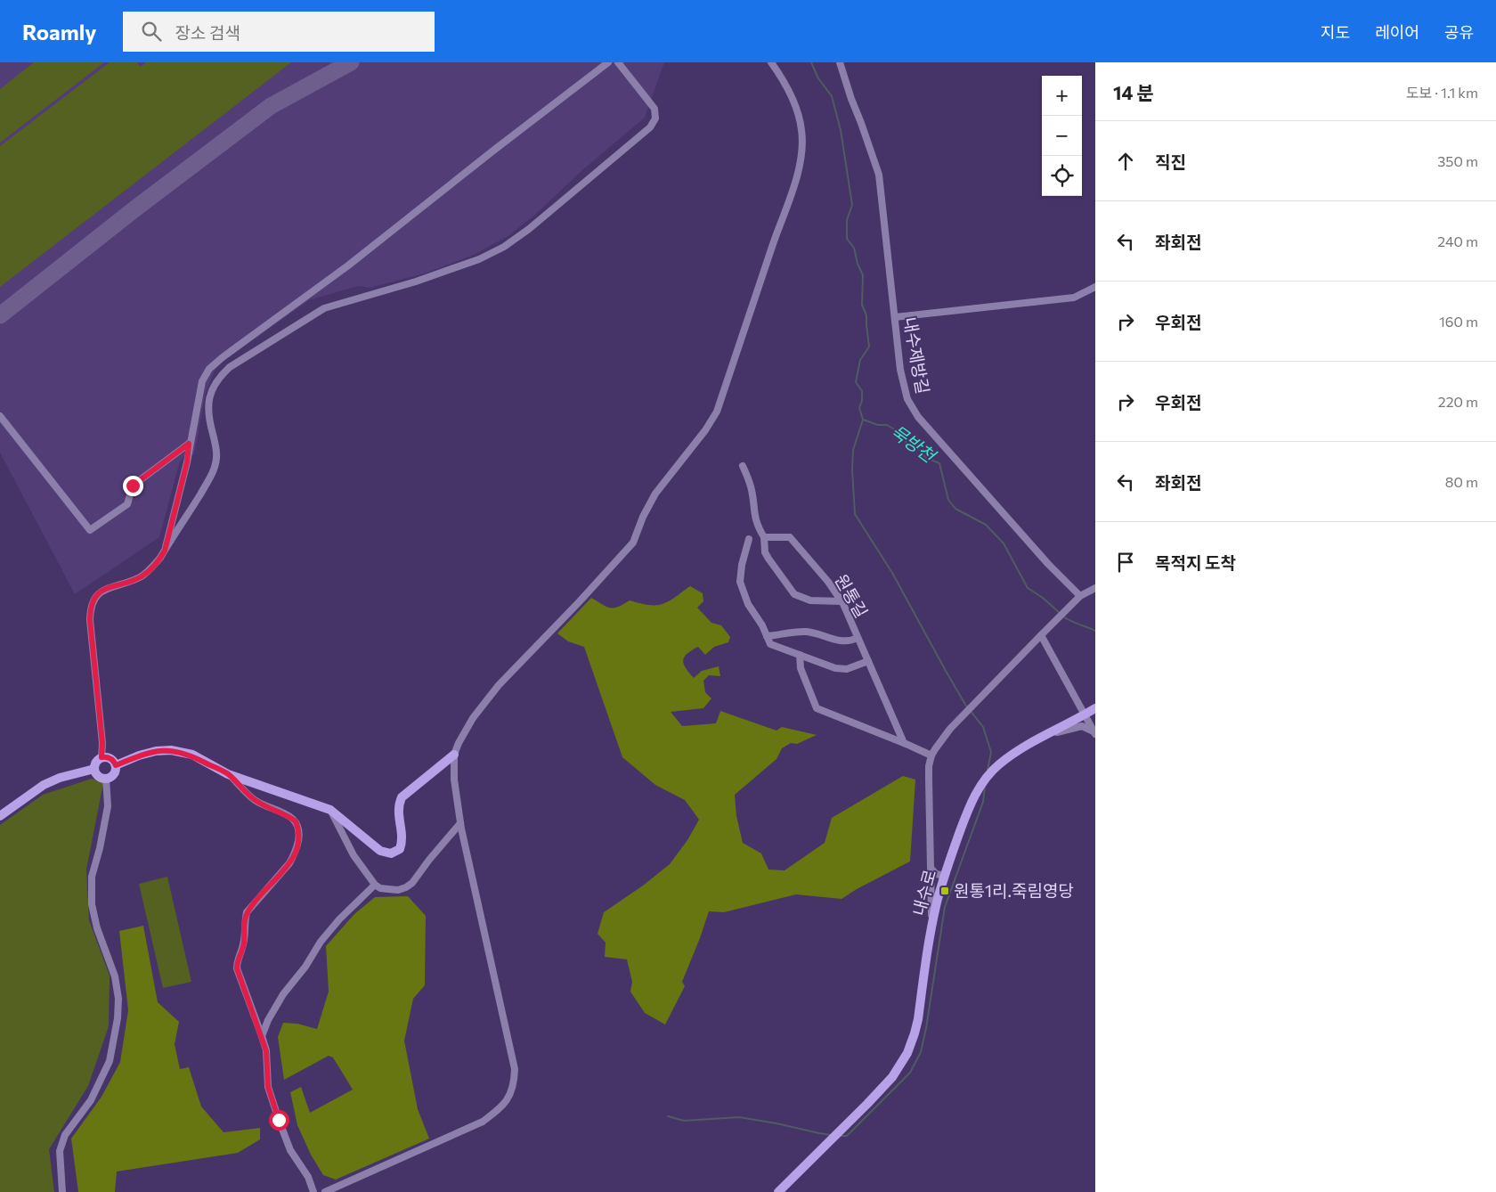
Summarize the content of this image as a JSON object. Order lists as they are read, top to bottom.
{
  "streets": {
    "street": ["내수제방길", "원통길", "내수로"]
  },
  "water": ["묵방천"],
  "places": {
    "transit": ["원통1리.죽림영당"]
  },
  "page": {
    "header": "Roamly",
    "search": "장소 검색",
    "nav": ["지도", "레이어", "공유"],
    "heading": ["14 분", "도보 · 1.1 km"],
    "map_buttons": ["+", "−"],
    "list": [
      ["직진", "350 m"],
      ["좌회전", "240 m"],
      ["우회전", "160 m"],
      ["우회전", "220 m"],
      ["좌회전", "80 m"],
      "목적지 도착"
    ]
  }
}
